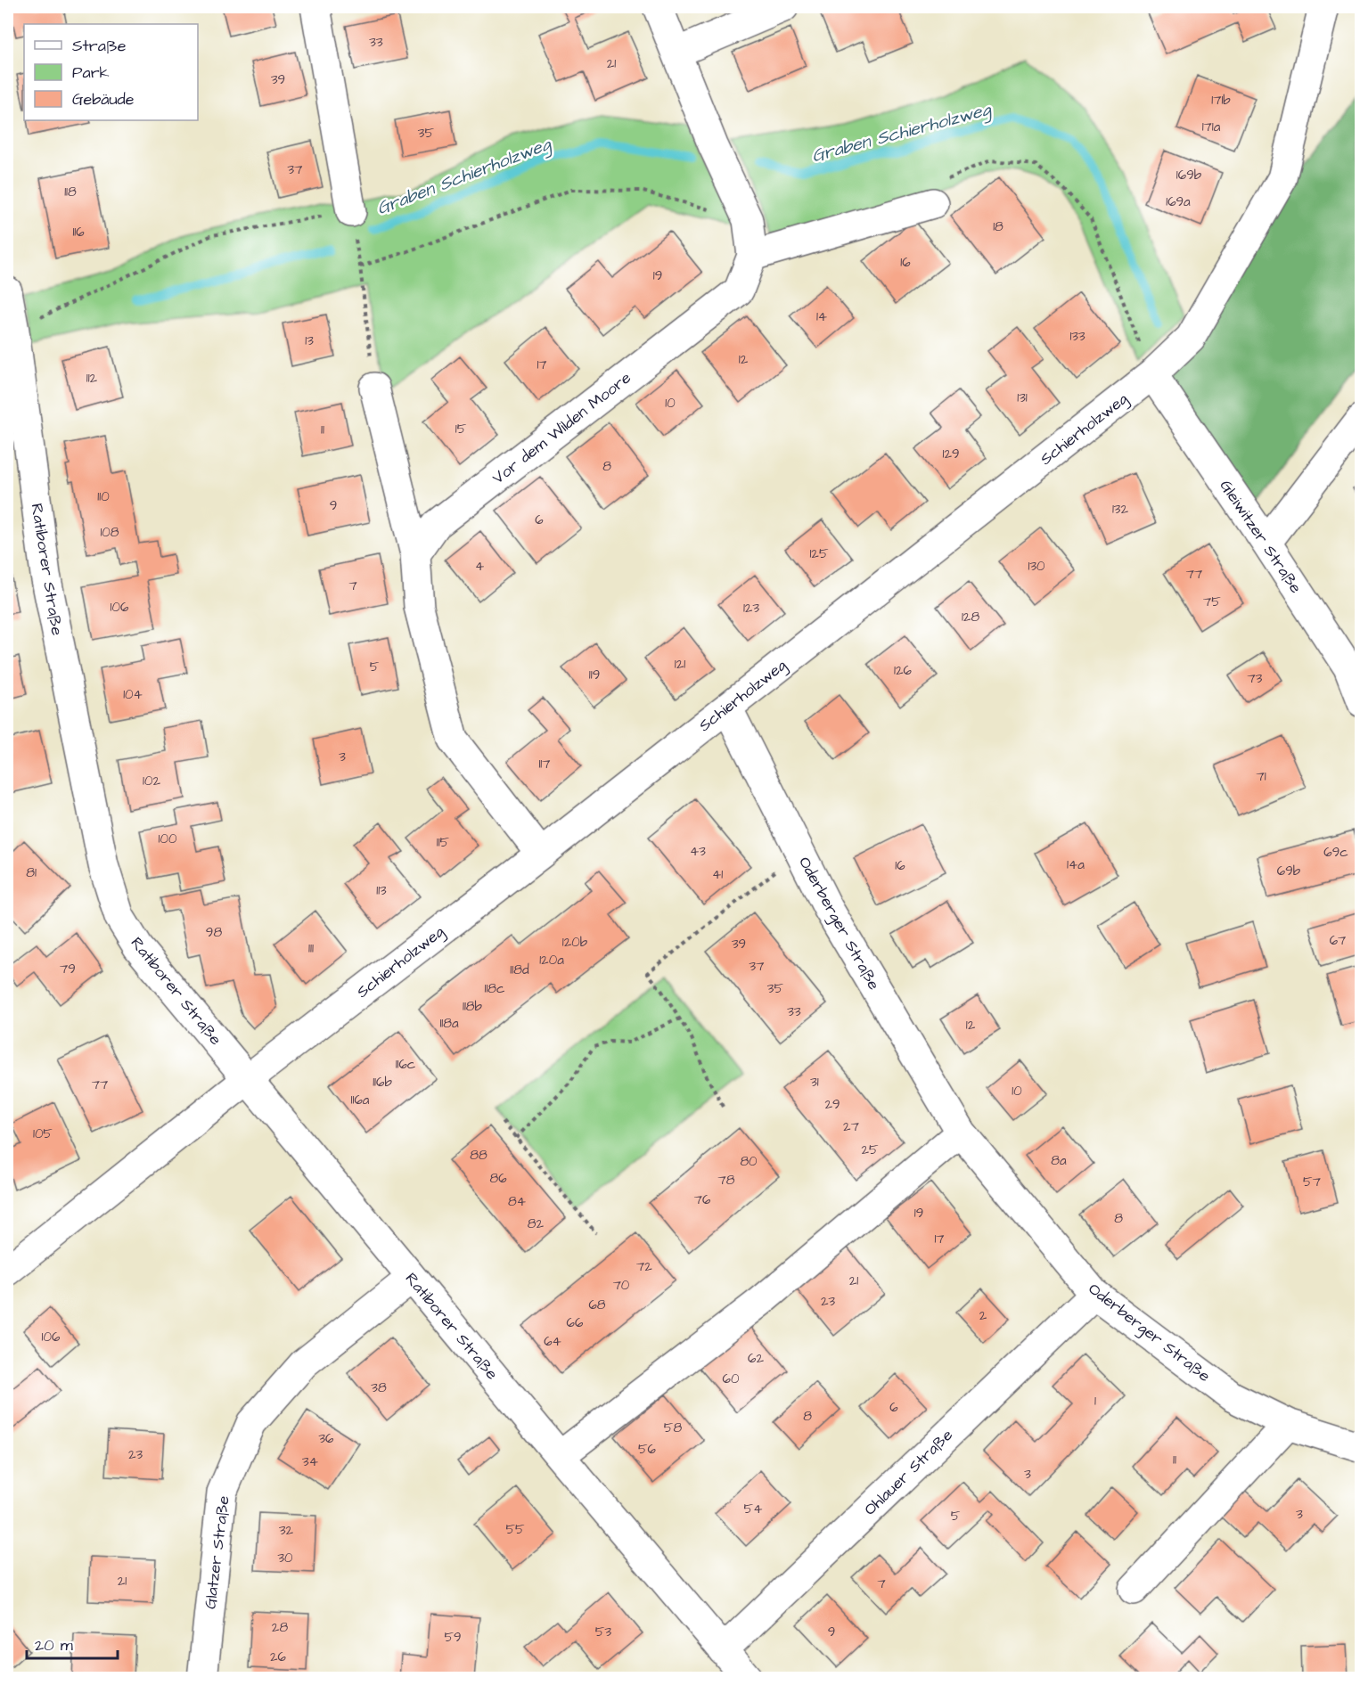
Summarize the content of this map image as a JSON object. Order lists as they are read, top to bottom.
{
  "streets": {
    "street": [
      "Vor dem Wilden Moore",
      "Schierholzweg",
      "Gleiwitzer Straße",
      "Ratiborer Straße",
      "Oderberger Straße",
      "Ohlauer Straße",
      "Glatzer Straße"
    ]
  },
  "crossings": [
    ["Schierholzweg", "Gleiwitzer Straße"],
    ["Schierholzweg", "Ratiborer Straße"],
    ["Schierholzweg", "Oderberger Straße"],
    ["Ratiborer Straße", "Ohlauer Straße"],
    ["Ratiborer Straße", "Glatzer Straße"],
    ["Oderberger Straße", "Ohlauer Straße"]
  ],
  "water": ["Graben Schierholzweg"],
  "house_numbers": [
    "33",
    "21",
    "39",
    "171b",
    "171a",
    "35",
    "37",
    "169b",
    "118",
    "169a",
    "18",
    "116",
    "16",
    "19",
    "14",
    "133",
    "13",
    "12",
    "17",
    "112",
    "131",
    "10",
    "15",
    "11",
    "129",
    "8",
    "110",
    "9",
    "132",
    "6",
    "108",
    "125",
    "4",
    "130",
    "77",
    "7",
    "75",
    "106",
    "123",
    "128",
    "121",
    "5",
    "126",
    "119",
    "73",
    "104",
    "3",
    "117",
    "71",
    "102",
    "100",
    "115",
    "43",
    "69c",
    "14a",
    "16",
    "69b",
    "81",
    "41",
    "113",
    "98",
    "67",
    "120b",
    "39",
    "111",
    "120a",
    "37",
    "79",
    "118d",
    "118c",
    "35",
    "118b",
    "33",
    "118a",
    "12",
    "116c",
    "116b",
    "31",
    "77",
    "10",
    "116a",
    "29",
    "27",
    "105",
    "25",
    "88",
    "8a",
    "80",
    "86",
    "78",
    "57",
    "76",
    "84",
    "19",
    "8",
    "82",
    "17",
    "72",
    "21",
    "70",
    "23",
    "68",
    "2",
    "66",
    "106",
    "64",
    "62",
    "60",
    "38",
    "1",
    "6",
    "8",
    "58",
    "36",
    "56",
    "23",
    "11",
    "34",
    "3",
    "54",
    "3",
    "5",
    "55",
    "32",
    "30",
    "21",
    "7",
    "28",
    "53",
    "9",
    "59",
    "26"
  ],
  "legend": ["Straße", "Park", "Gebäude"],
  "scale_bar": "20 m"
}
